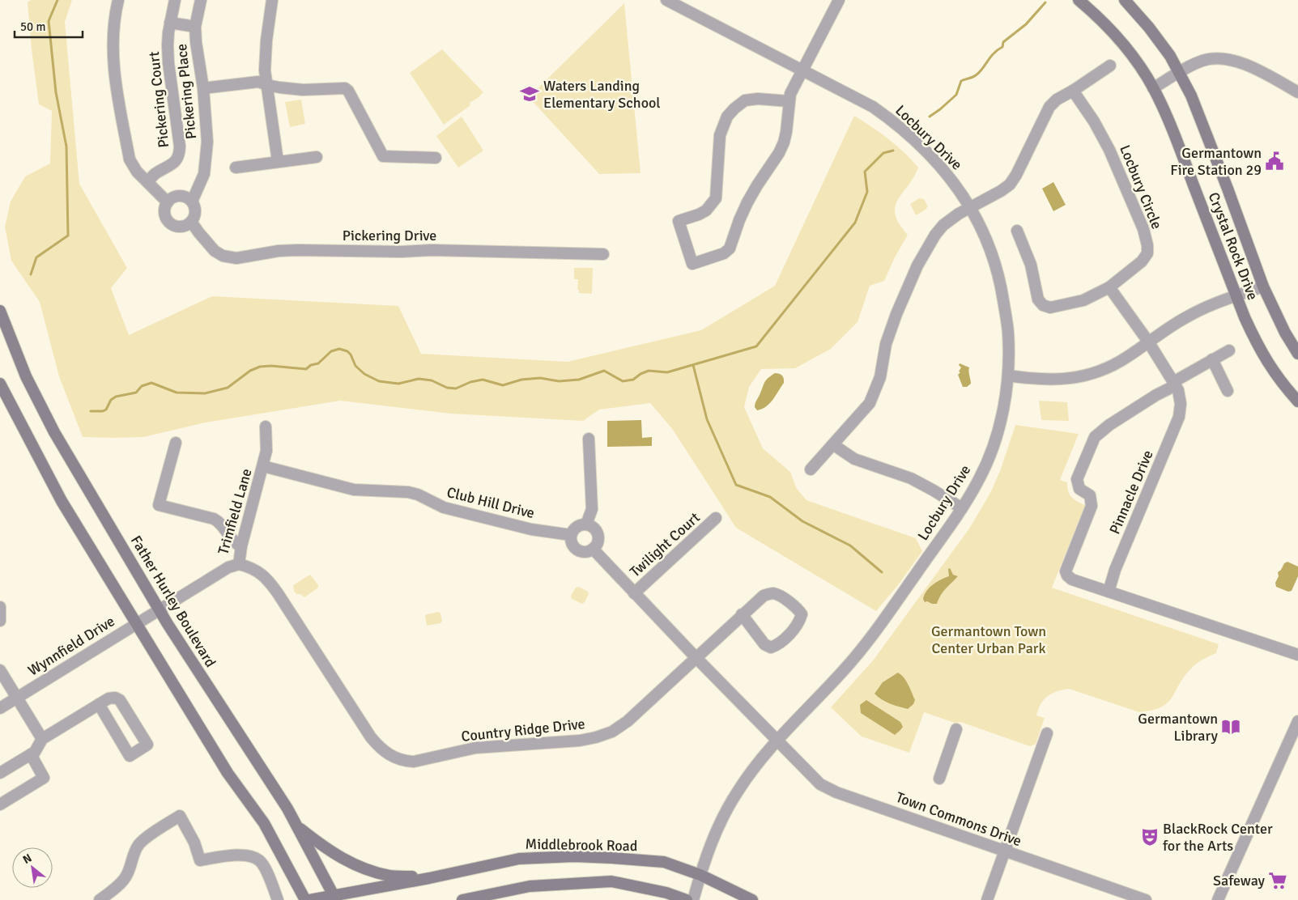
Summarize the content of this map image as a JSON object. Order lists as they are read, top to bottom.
{
  "streets": {
    "main road": ["Crystal Rock Drive", "Father Hurley Boulevard", "Middlebrook Road"],
    "street": [
      "Pickering Place",
      "Pickering Court",
      "Locbury Drive",
      "Locbury Circle",
      "Pickering Drive",
      "Pinnacle Drive",
      "Club Hill Drive",
      "Trimfield Lane",
      "Twilight Court",
      "Wynnfield Drive",
      "Country Ridge Drive",
      "Town Commons Drive"
    ]
  },
  "crossings": [
    ["Pickering Place", "Pickering Drive"],
    ["Locbury Drive", "Town Commons Drive"],
    ["Locbury Drive", "Middlebrook Road"],
    ["Club Hill Drive", "Trimfield Lane"],
    ["Trimfield Lane", "Father Hurley Boulevard"],
    ["Trimfield Lane", "Wynnfield Drive"],
    ["Trimfield Lane", "Country Ridge Drive"],
    ["Father Hurley Boulevard", "Wynnfield Drive"],
    ["Father Hurley Boulevard", "Middlebrook Road"]
  ],
  "parks": ["Germantown Town Center Urban Park"],
  "places": {
    "school or university": ["Waters Landing Elementary School"],
    "public building": ["Germantown Fire Station 29"],
    "library": ["Germantown Library"],
    "theatre": ["BlackRock Center for the Arts"],
    "supermarket": ["Safeway"]
  },
  "scale_bar": "50 m",
  "north": "top left"
}
